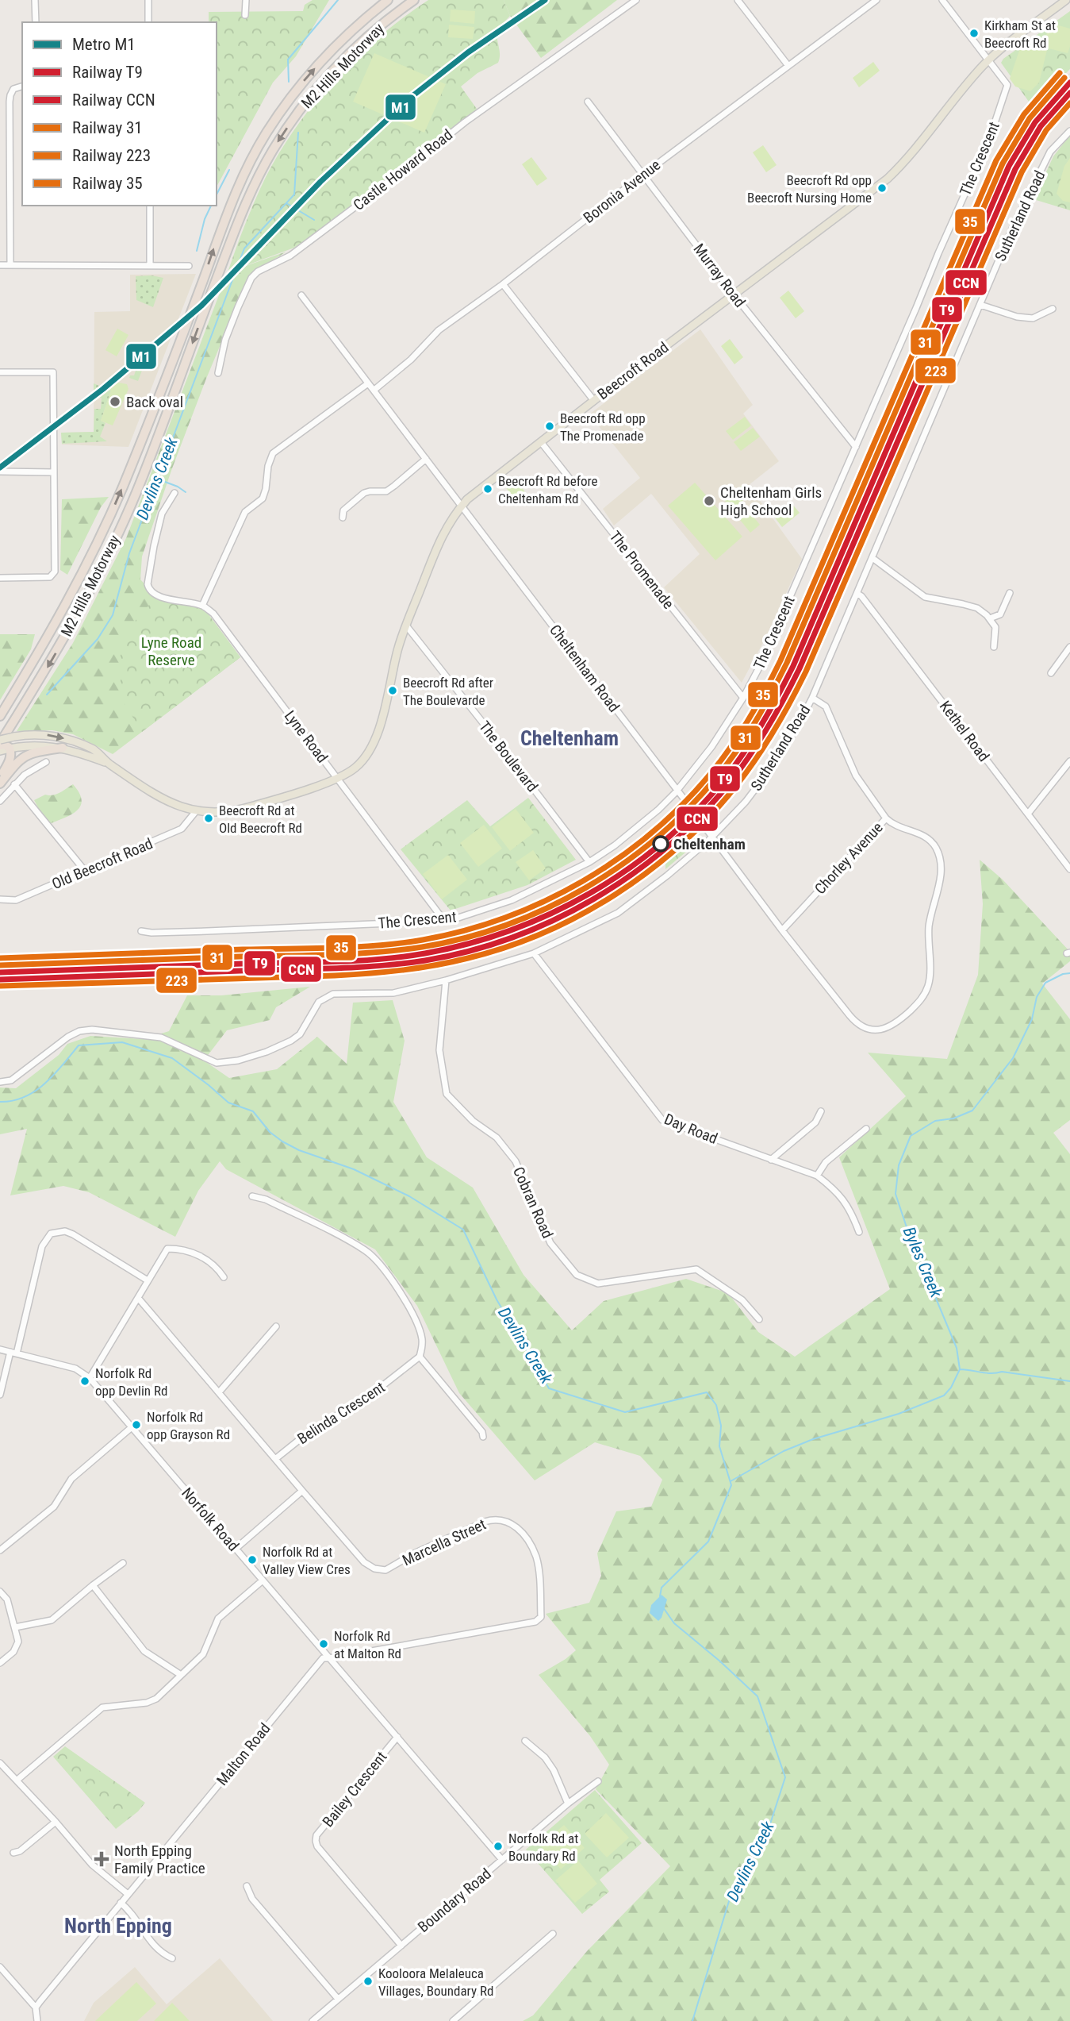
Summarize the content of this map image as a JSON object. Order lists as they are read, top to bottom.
{
  "streets": {
    "highway": ["M2 Hills Motorway"],
    "main road": ["Beecroft Road"],
    "street": [
      "The Crescent",
      "Castle Howard Road",
      "Boronia Avenue",
      "Sutherland Road",
      "Murray Road",
      "The Promenade",
      "Cheltenham Road",
      "Kethel Road",
      "Lyne Road",
      "The Boulevard",
      "Chorley Avenue",
      "Old Beecroft Road",
      "Day Road",
      "Cobran Road",
      "Belinda Crescent",
      "Norfolk Road",
      "Marcella Street",
      "Malton Road",
      "Bailey Crescent",
      "Boundary Road"
    ]
  },
  "crossings": [
    ["M2 Hills Motorway", "Beecroft Road"],
    ["The Crescent", "Murray Road"],
    ["The Crescent", "Beecroft Road"],
    ["The Crescent", "The Promenade"],
    ["The Crescent", "Cheltenham Road"],
    ["The Crescent", "Lyne Road"],
    ["The Crescent", "The Boulevard"],
    ["Boronia Avenue", "Murray Road"],
    ["Boronia Avenue", "Cheltenham Road"],
    ["Sutherland Road", "Cheltenham Road"],
    ["Sutherland Road", "Kethel Road"],
    ["Sutherland Road", "Chorley Avenue"],
    ["Sutherland Road", "Day Road"],
    ["Sutherland Road", "Cobran Road"],
    ["Murray Road", "Beecroft Road"],
    ["Beecroft Road", "The Promenade"],
    ["Beecroft Road", "Cheltenham Road"],
    ["Beecroft Road", "Lyne Road"],
    ["Beecroft Road", "The Boulevard"],
    ["Beecroft Road", "Old Beecroft Road"],
    ["Cheltenham Road", "Chorley Avenue"],
    ["Norfolk Road", "Malton Road"],
    ["Norfolk Road", "Bailey Crescent"],
    ["Norfolk Road", "Boundary Road"],
    ["Marcella Street", "Malton Road"],
    ["Bailey Crescent", "Boundary Road"]
  ],
  "districts": ["Cheltenham", "North Epping"],
  "water": ["Devlins Creek", "Byles Creek"],
  "parks": ["Lyne Road Reserve"],
  "places": {
    "other": [
      "Kirkham St at Beecroft Rd",
      "Beecroft Rd opp Beecroft Nursing Home",
      "Back oval",
      "Beecroft Rd opp The Promenade",
      "Beecroft Rd before Cheltenham Rd",
      "Cheltenham Girls High School",
      "Beecroft Rd after The Boulevarde",
      "Beecroft Rd at Old Beecroft Rd",
      "Cheltenham",
      "Norfolk Rd opp Devlin Rd",
      "Norfolk Rd opp Grayson Rd",
      "Norfolk Rd at Valley View Cres",
      "Norfolk Rd at Malton Rd",
      "Norfolk Rd at Boundary Rd",
      "Kooloora Melaleuca Villages, Boundary Rd"
    ],
    "health": ["North Epping Family Practice"]
  },
  "lines": [
    "metro line M1",
    "rail line 35",
    "rail line 31",
    "rail line T9",
    "rail line CCN",
    "rail line 223"
  ],
  "legend": [
    "Metro M1",
    "Railway T9",
    "Railway CCN",
    "Railway 31",
    "Railway 223",
    "Railway 35"
  ]
}
